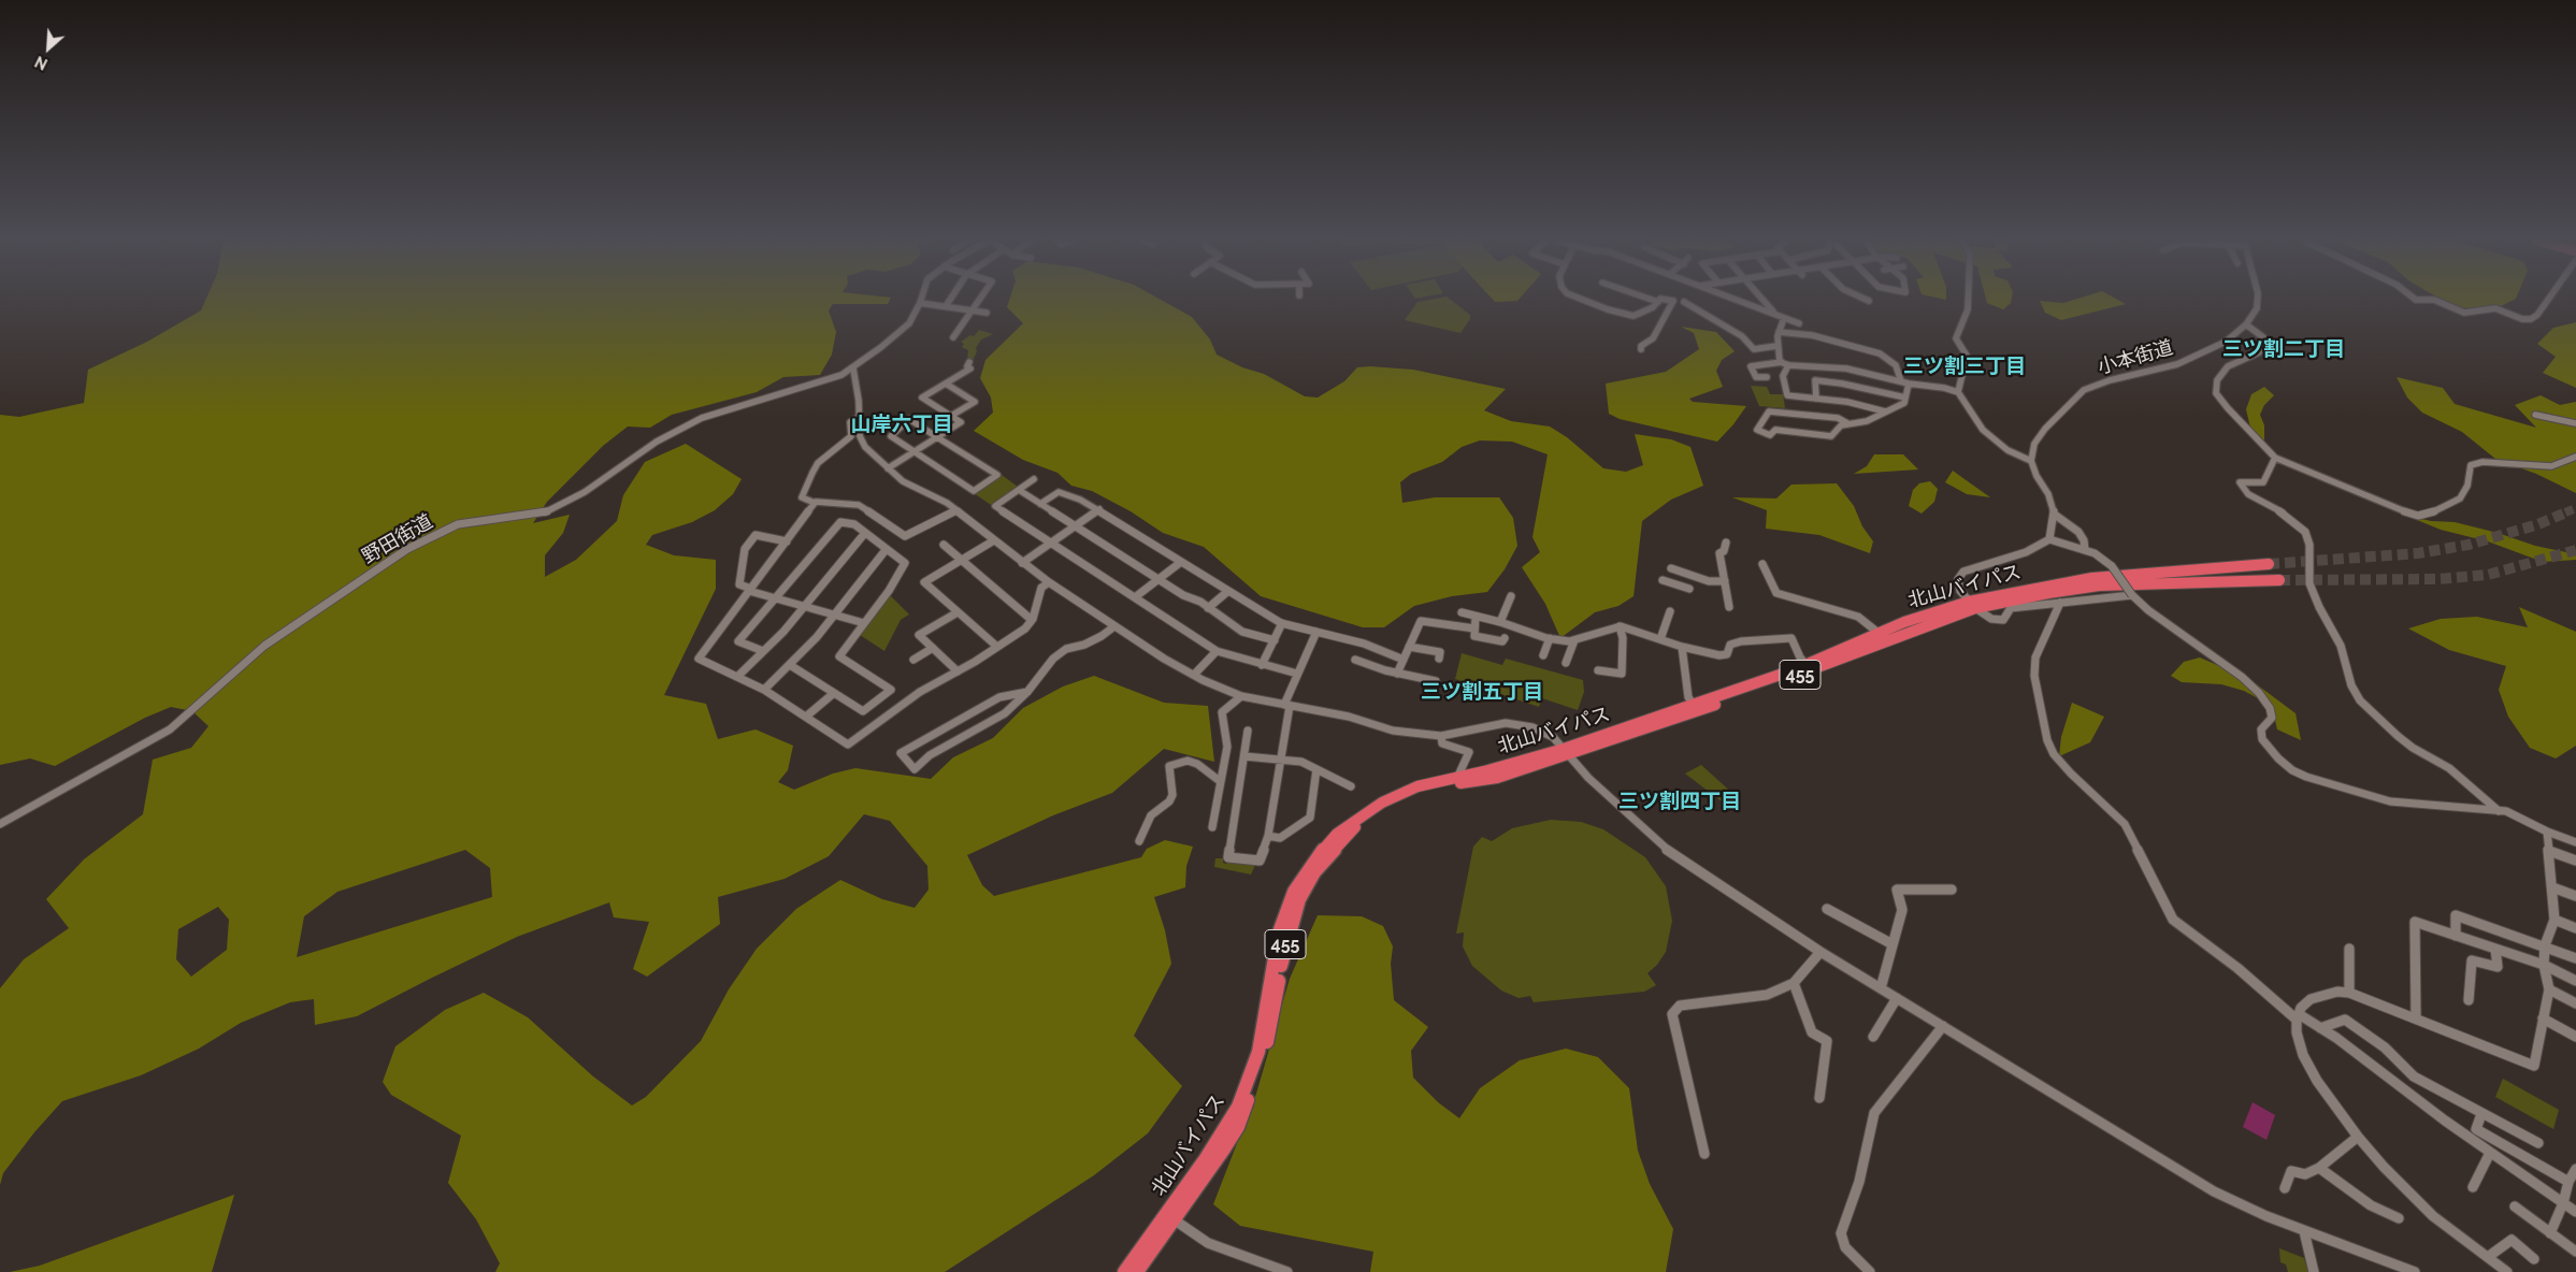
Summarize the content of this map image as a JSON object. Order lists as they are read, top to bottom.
{
  "streets": {
    "highway": ["北山バイパス", "455"],
    "street": ["小本街道", "野田街道"]
  },
  "districts": [
    "三ツ割二丁目",
    "三ツ割三丁目",
    "山岸六丁目",
    "三ツ割五丁目",
    "三ツ割四丁目"
  ],
  "north": "bottom left"
}
